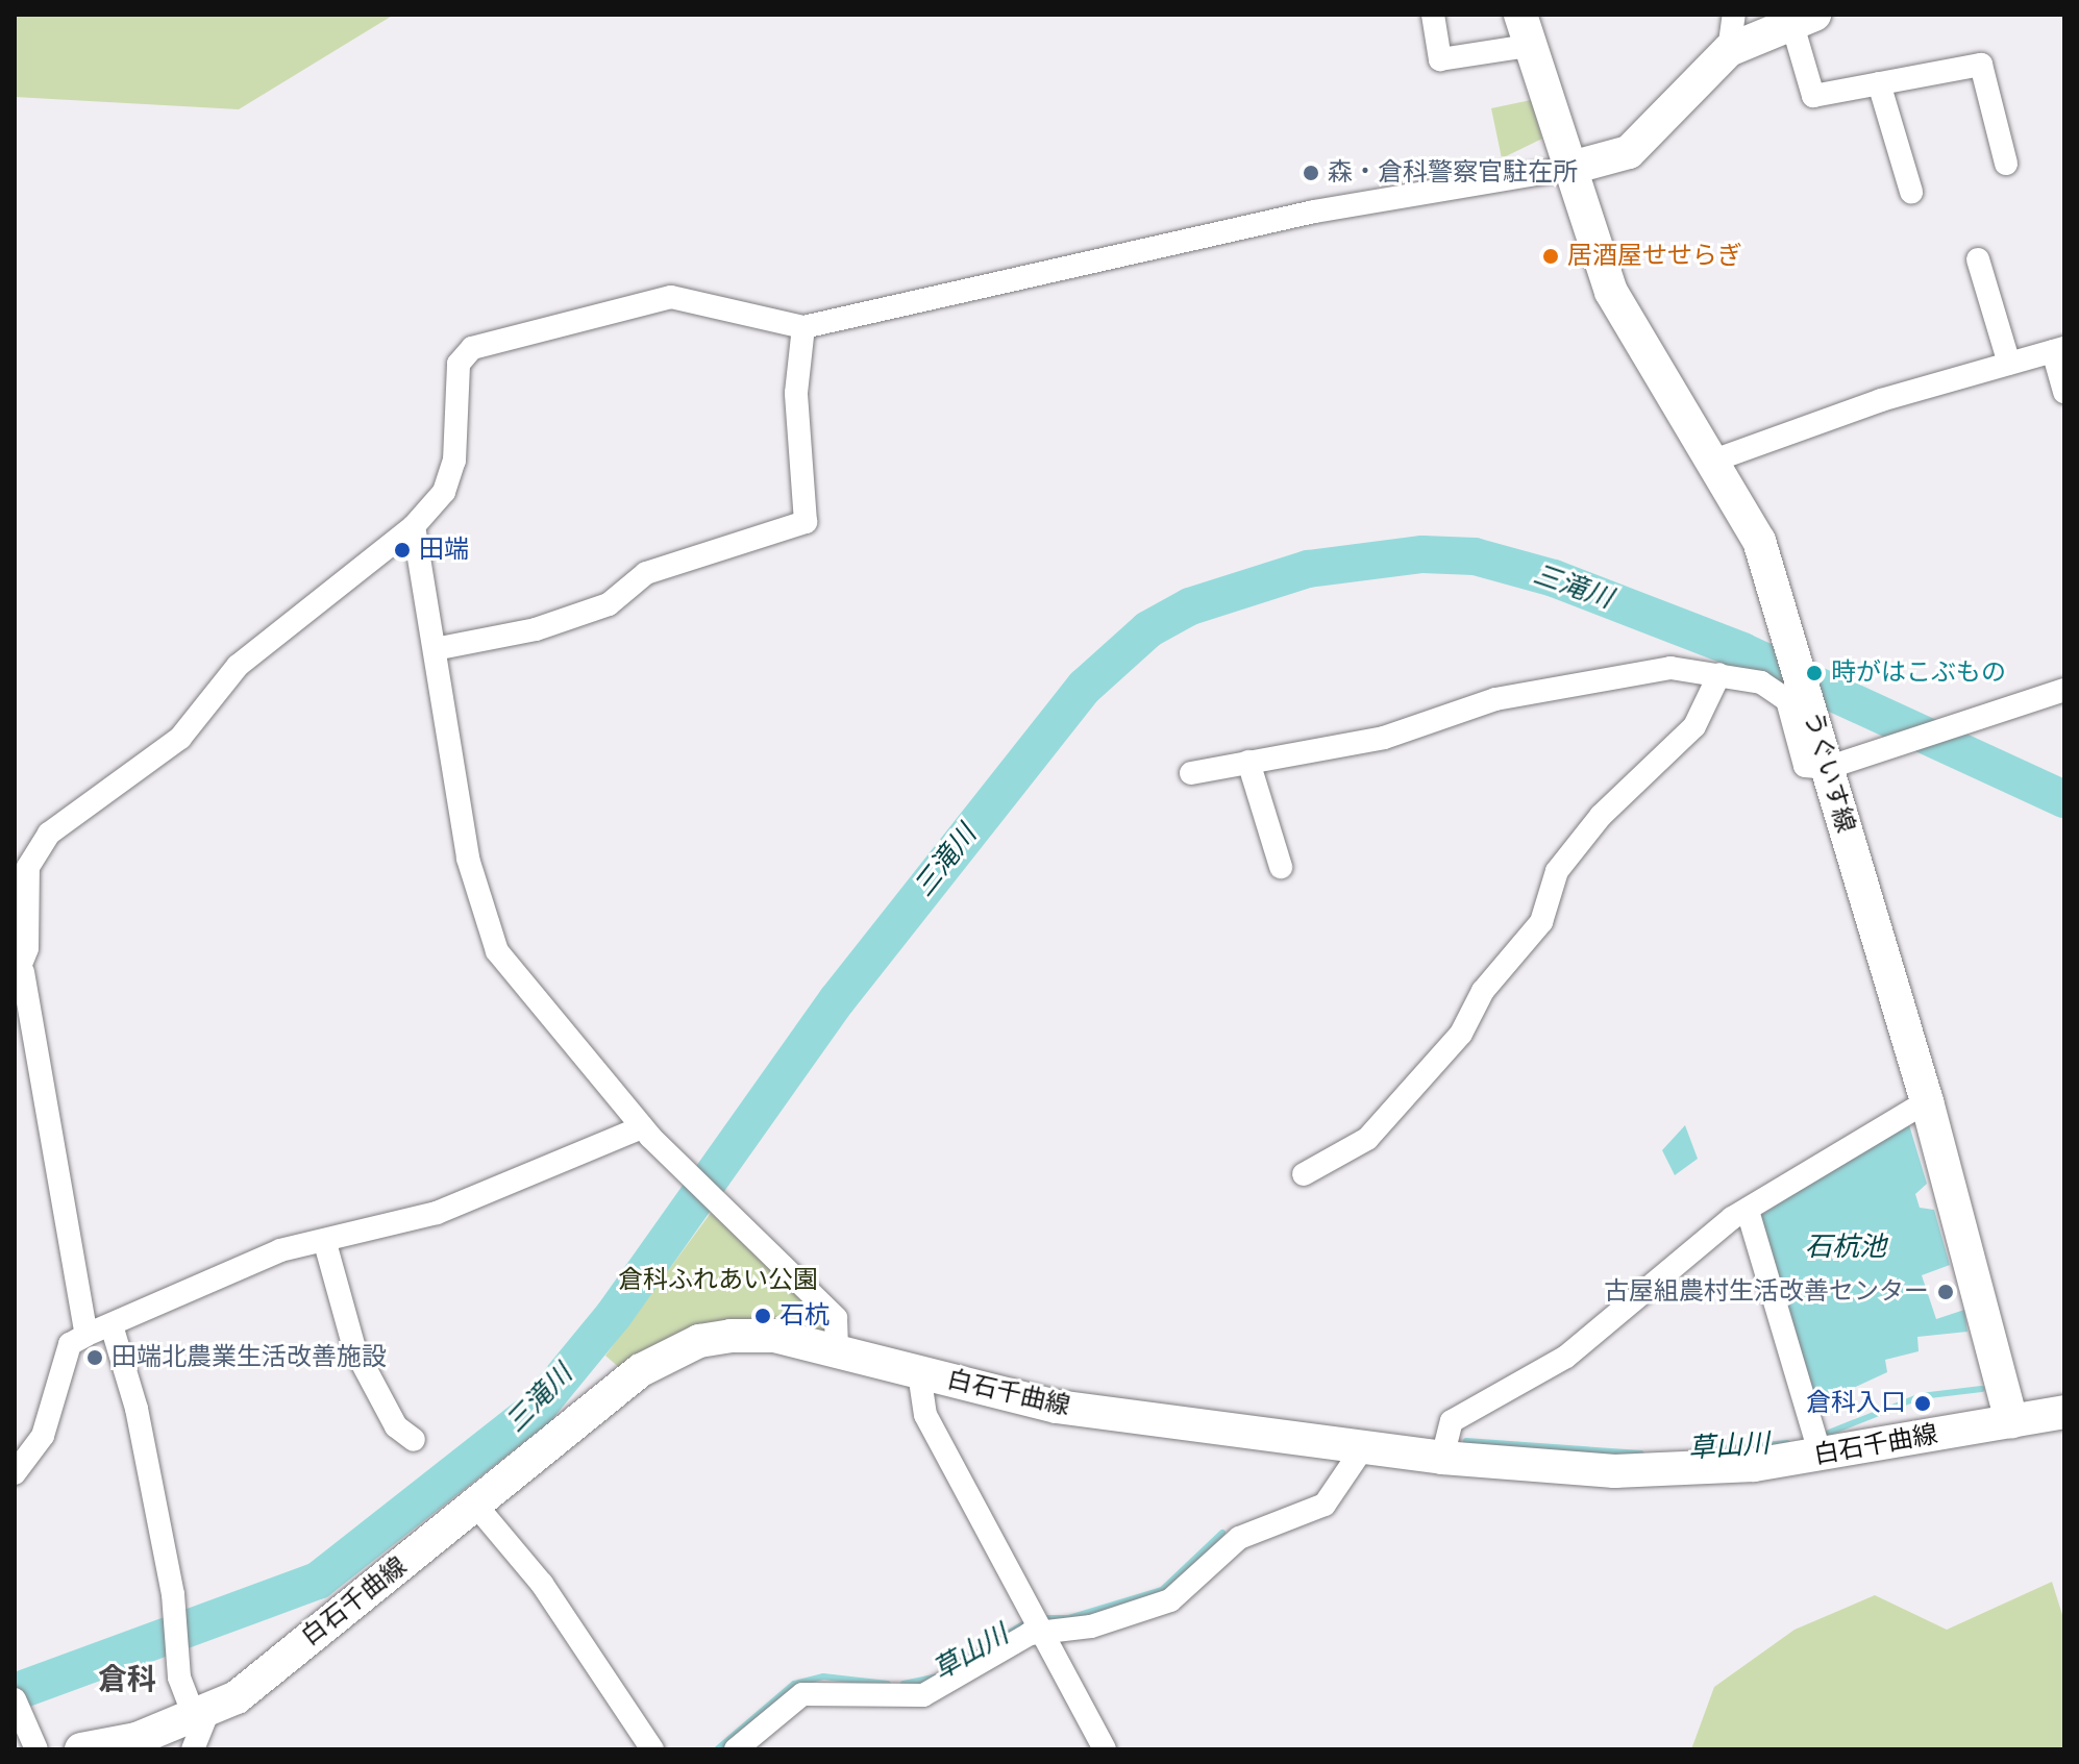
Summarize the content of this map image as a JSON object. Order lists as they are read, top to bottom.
{
  "streets": {
    "main road": ["うぐいす線", "白石千曲線"]
  },
  "crossings": [
    ["うぐいす線", "白石千曲線"]
  ],
  "districts": ["倉科"],
  "water": ["三滝川", "石杭池", "草山川"],
  "parks": ["倉科ふれあい公園"],
  "places": [
    "森・倉科警察官駐在所",
    "居酒屋せせらぎ",
    "田端",
    "時がはこぶもの",
    "古屋組農村生活改善センター",
    "石杭",
    "田端北農業生活改善施設",
    "倉科入口"
  ]
}
